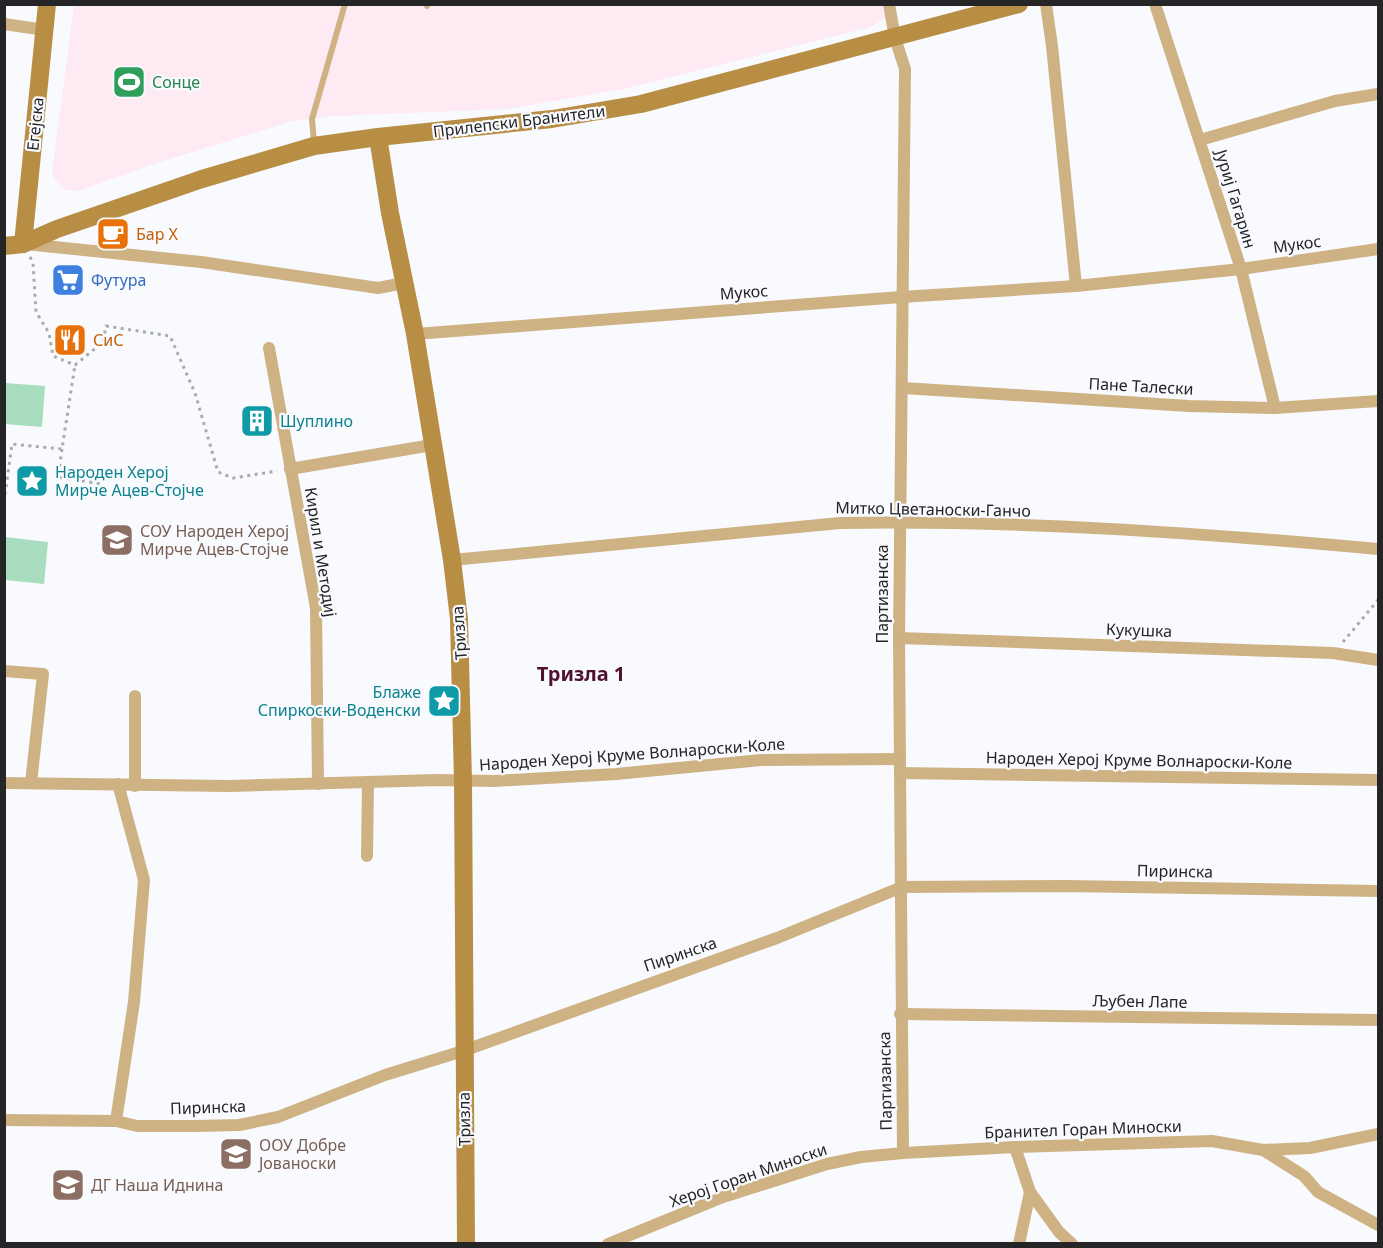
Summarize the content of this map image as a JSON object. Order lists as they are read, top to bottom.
{
  "streets": {
    "street": [
      "Прилепски Бранители",
      "Егејска",
      "Јуриј Гагарин",
      "Мукос",
      "Пане Талески",
      "Митко Цветаноски-Ганчо",
      "Кирил и Методиј",
      "Партизанска",
      "Кукушка",
      "Тризла",
      "Народен Херој Круме Волнароски-Коле",
      "Пиринска",
      "Љубен Лапе",
      "Бранител Горан Миноски",
      "Херој Горан Миноски"
    ]
  },
  "crossings": [
    ["Прилепски Бранители", "Егејска"],
    ["Прилепски Бранители", "Партизанска"],
    ["Прилепски Бранители", "Тризла"],
    ["Јуриј Гагарин", "Мукос"],
    ["Јуриј Гагарин", "Пане Талески"],
    ["Мукос", "Партизанска"],
    ["Мукос", "Тризла"],
    ["Пане Талески", "Партизанска"],
    ["Митко Цветаноски-Ганчо", "Партизанска"],
    ["Митко Цветаноски-Ганчо", "Тризла"],
    ["Кирил и Методиј", "Тризла"],
    ["Кирил и Методиј", "Народен Херој Круме Волнароски-Коле"],
    ["Партизанска", "Кукушка"],
    ["Партизанска", "Народен Херој Круме Волнароски-Коле"],
    ["Партизанска", "Пиринска"],
    ["Партизанска", "Љубен Лапе"],
    ["Партизанска", "Бранител Горан Миноски"],
    ["Партизанска", "Херој Горан Миноски"],
    ["Тризла", "Народен Херој Круме Волнароски-Коле"],
    ["Тризла", "Пиринска"],
    ["Бранител Горан Миноски", "Херој Горан Миноски"]
  ],
  "districts": ["Тризла 1"],
  "places": {
    "sports": ["Сонце"],
    "cafe": ["Бар Х"],
    "supermarket": ["Футура"],
    "restaurant": ["СиС"],
    "building": ["Шуплино"],
    "place": ["Народен Херој Мирче Ацев-Стојче", "Блаже Спиркоски-Воденски"],
    "school or university": ["СОУ Народен Херој Мирче Ацев-Стојче", "ООУ Добре Јованоски", "ДГ Наша Иднина"]
  }
}
